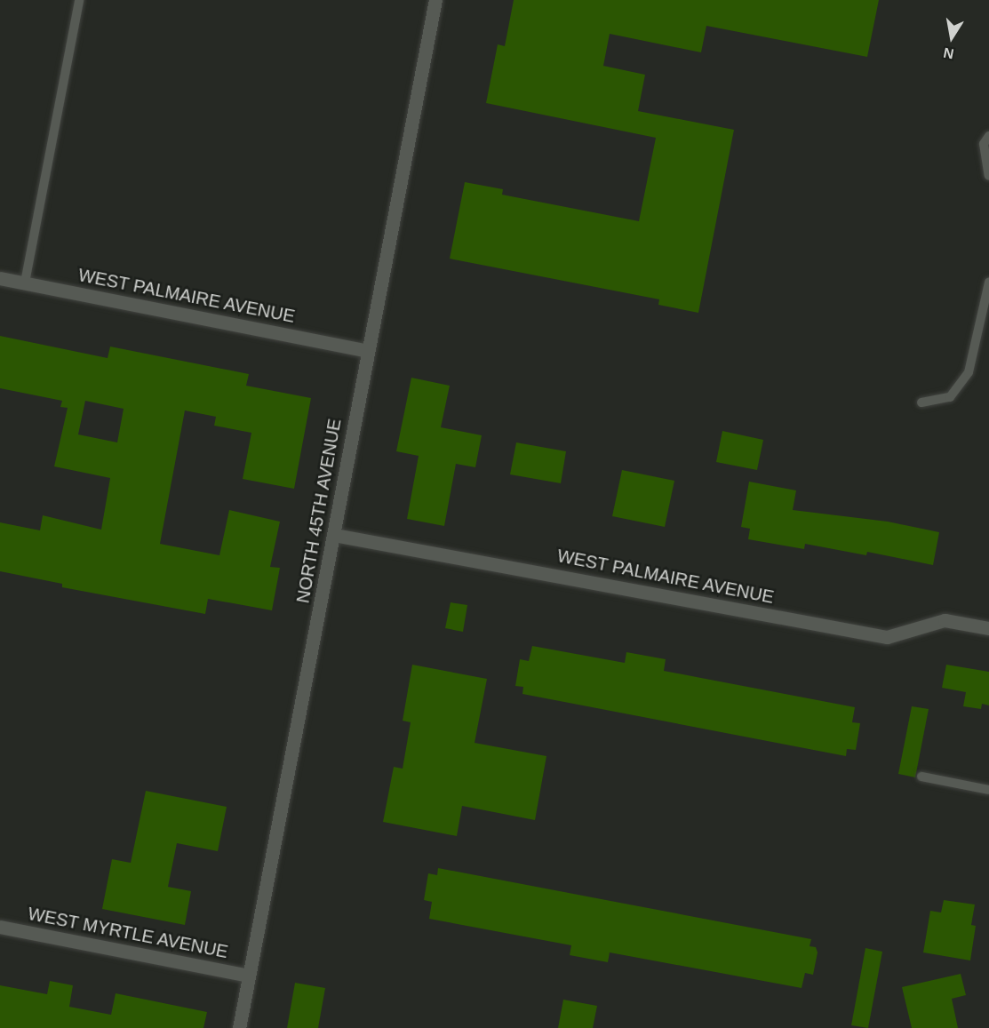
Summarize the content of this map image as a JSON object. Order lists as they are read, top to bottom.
{
  "streets": {
    "street": ["WEST PALMAIRE AVENUE", "NORTH 45TH AVENUE", "WEST MYRTLE AVENUE"]
  },
  "crossings": [
    ["WEST PALMAIRE AVENUE", "NORTH 45TH AVENUE"],
    ["NORTH 45TH AVENUE", "WEST MYRTLE AVENUE"]
  ],
  "north": "bottom"
}
